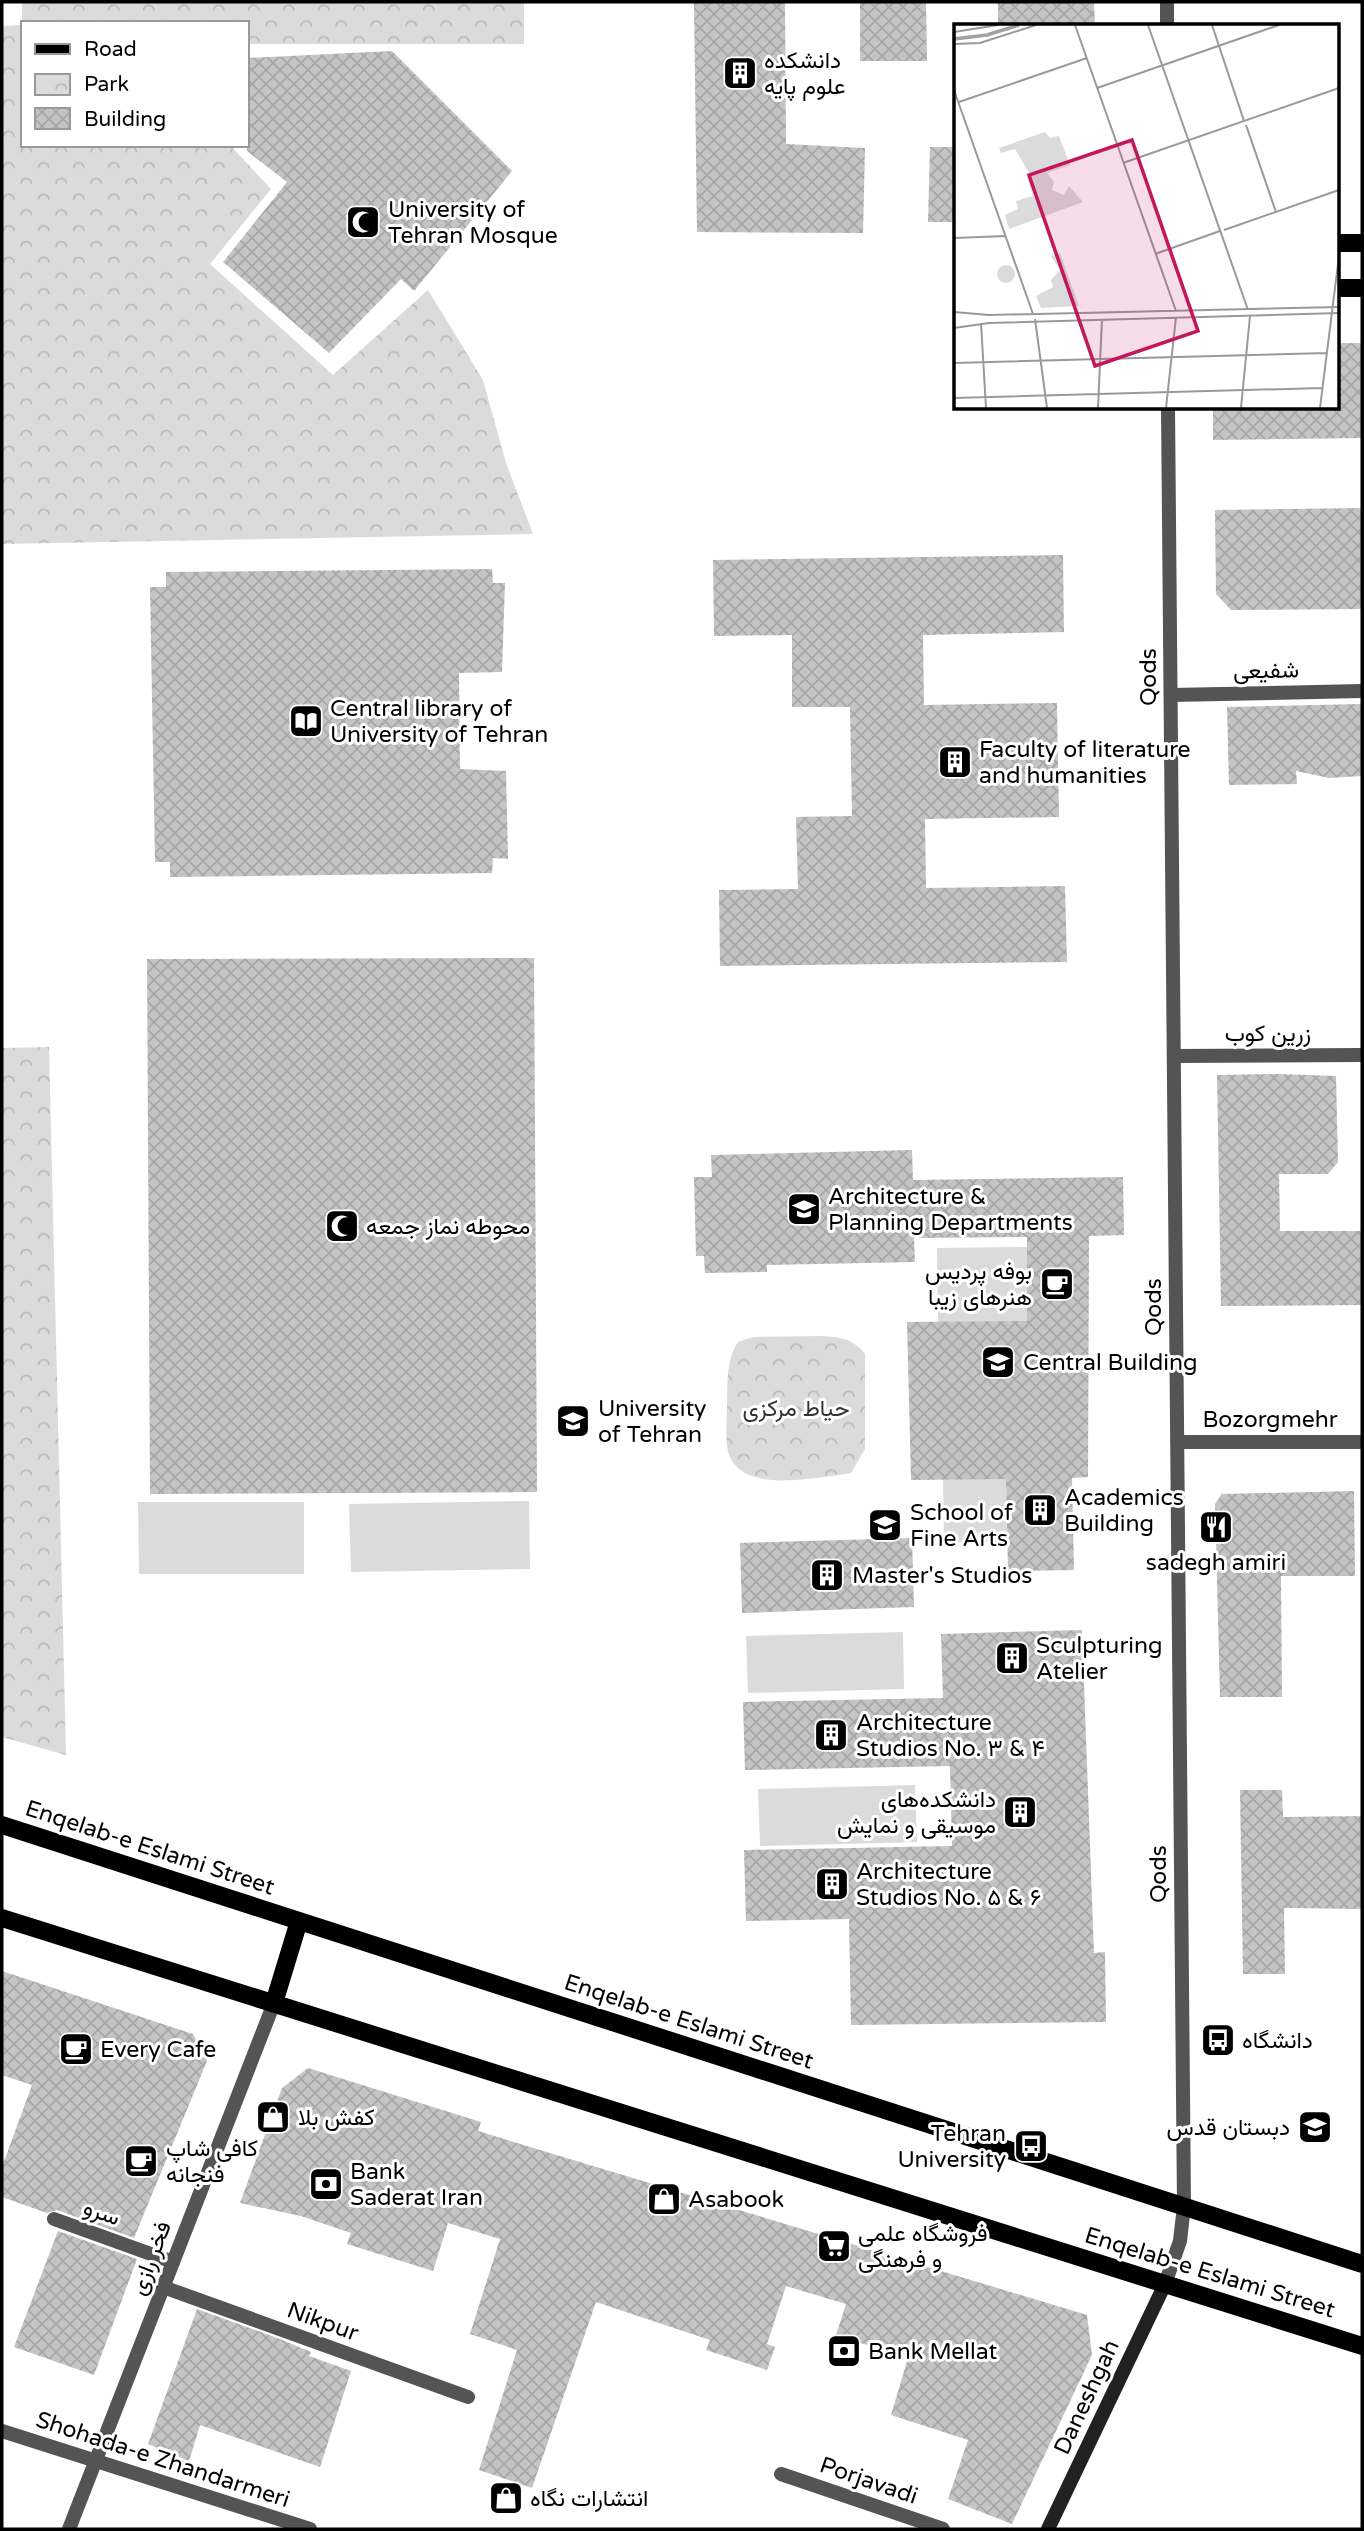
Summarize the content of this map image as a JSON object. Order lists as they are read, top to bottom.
{
  "streets": {
    "main road": ["Enqelab-e Eslami Street", "Daneshgah"],
    "street": [
      "شفیعی",
      "Qods",
      "زرین کوب",
      "Bozorgmehr",
      "سرو",
      "فخر رازی",
      "Nikpur",
      "Shohada-e Zhandarmeri",
      "Porjavadi"
    ]
  },
  "crossings": [
    ["شفیعی", "Qods"],
    ["Qods", "زرین کوب"],
    ["Qods", "Bozorgmehr"],
    ["Qods", "Enqelab-e Eslami Street"],
    ["Qods", "Daneshgah"],
    ["Enqelab-e Eslami Street", "فخر رازی"],
    ["Enqelab-e Eslami Street", "Daneshgah"],
    ["سرو", "فخر رازی"],
    ["فخر رازی", "Nikpur"],
    ["فخر رازی", "Shohada-e Zhandarmeri"]
  ],
  "parks": ["حیاط مرکزی"],
  "places": {
    "building": [
      "دانشکده علوم پایه",
      "Faculty of literature and humanities",
      "Academics Building",
      "Master's Studios",
      "Sculpturing Atelier",
      "Architecture Studios No. ۳ & ۴",
      "دانشکده‌های موسیقی و نمایش",
      "Architecture Studios No. ۵ & ۶"
    ],
    "mosque": ["University of Tehran Mosque", "محوطه نماز جمعه"],
    "library": ["Central library of University of Tehran"],
    "school or university": [
      "Architecture & Planning Departments",
      "Central Building",
      "University of Tehran",
      "School of Fine Arts",
      "دبستان قدس"
    ],
    "cafe": ["بوفه پردیس هنرهای زیبا", "Every Cafe", "کافی شاپ فنجانه"],
    "restaurant": ["sadegh amiri"],
    "bus stop": ["دانشگاه", "Tehran University"],
    "shop": ["کفش بلا", "Asabook", "انتشارات نگاه"],
    "bank": ["Bank Saderat Iran", "Bank Mellat"],
    "supermarket": ["فروشگاه علمی و فرهنگی"]
  },
  "legend": ["Road", "Park", "Building"]
}
